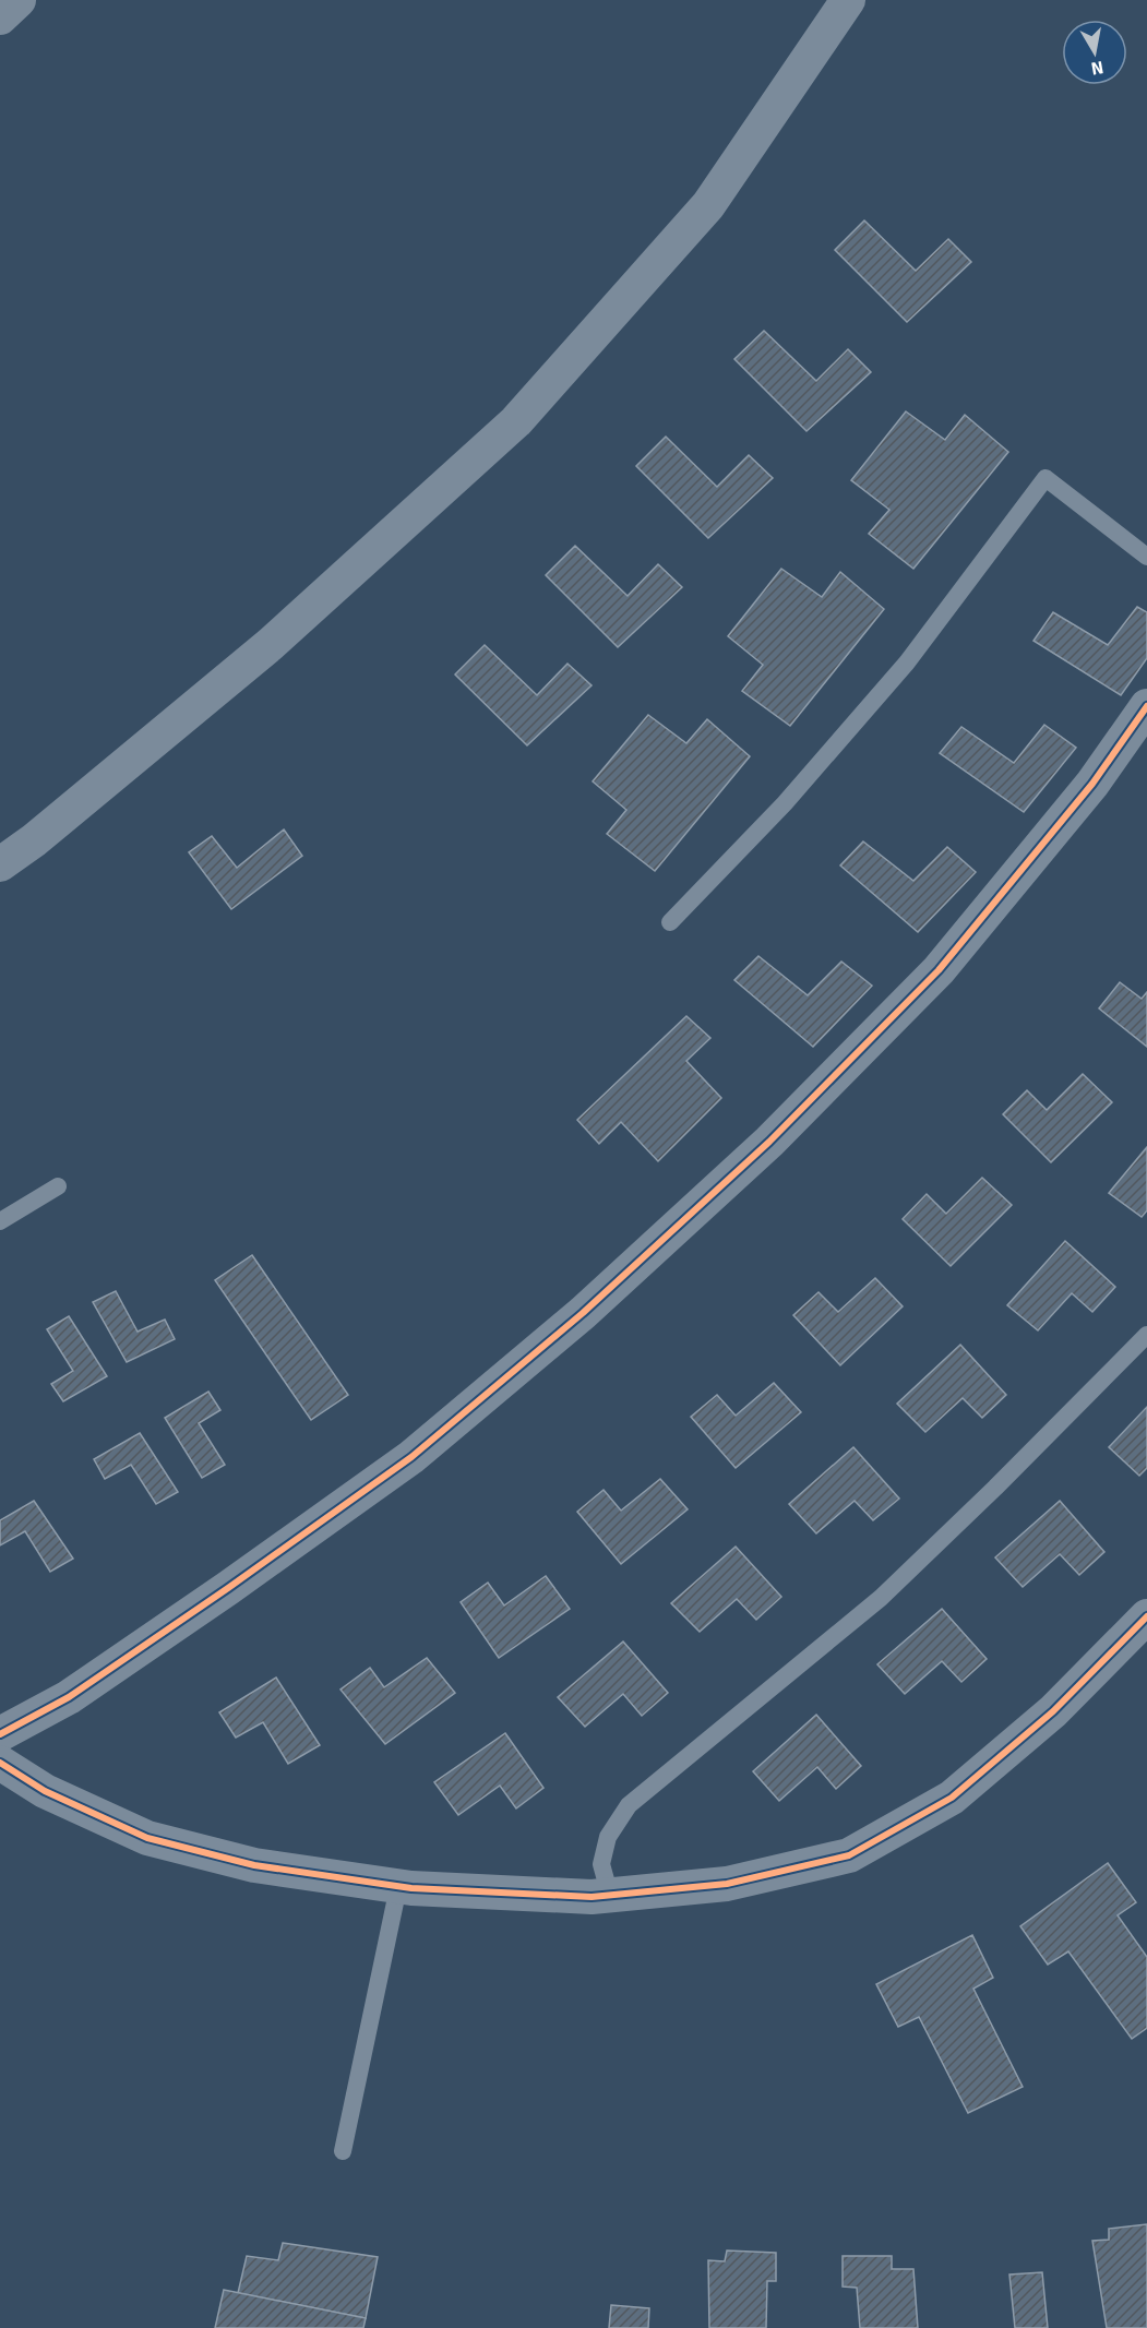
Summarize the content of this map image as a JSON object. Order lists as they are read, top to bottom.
{
  "north": "bottom"
}
